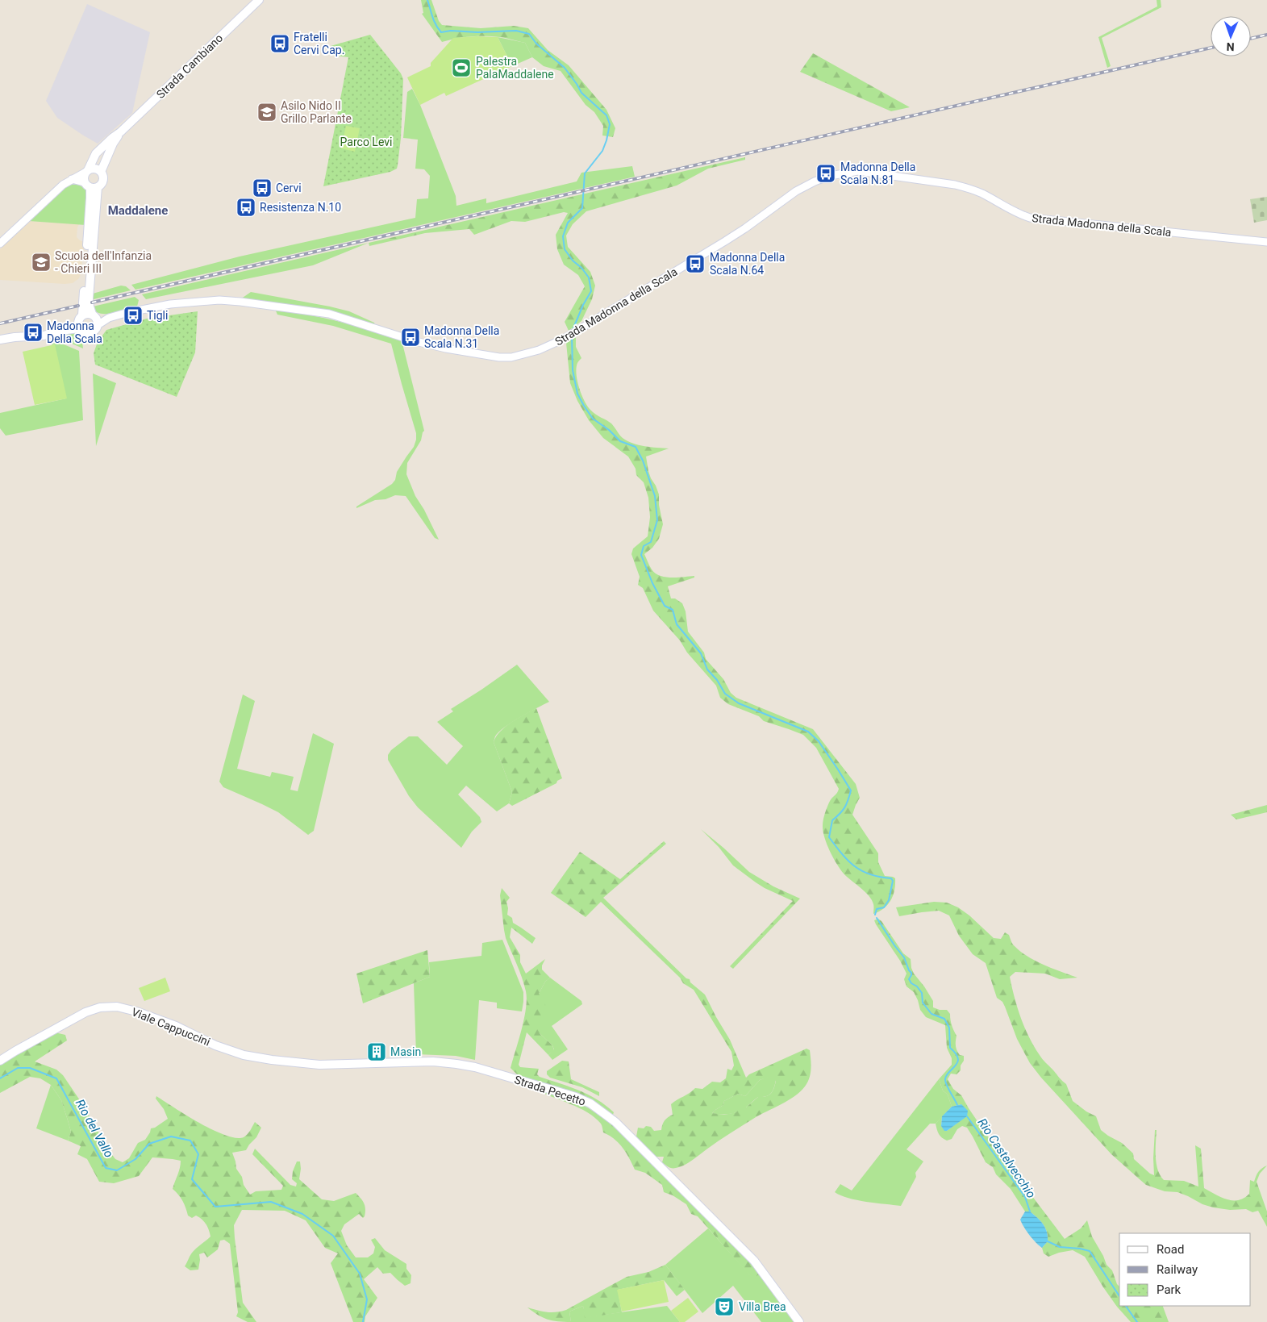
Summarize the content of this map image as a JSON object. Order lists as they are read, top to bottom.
{
  "streets": {
    "main road": ["Strada Cambiano", "Viale Cappuccini", "Strada Pecetto"],
    "street": ["Strada Madonna della Scala"]
  },
  "crossings": [
    ["Viale Cappuccini", "Strada Pecetto"]
  ],
  "districts": ["Maddalene"],
  "water": ["Rio del Vallo", "Rio Castelvecchio"],
  "parks": ["Parco Levi"],
  "places": {
    "bus stop": [
      "Fratelli Cervi Cap.",
      "Madonna Della Scala N.81",
      "Cervi",
      "Resistenza N.10",
      "Madonna Della Scala N.64",
      "Tigli",
      "Madonna Della Scala",
      "Madonna Della Scala N.31"
    ],
    "sports": ["Palestra PalaMaddalene"],
    "school or university": ["Asilo Nido Il Grillo Parlante", "Scuola dell'Infanzia - Chieri III"],
    "building": ["Masin"],
    "theatre": ["Villa Brea"]
  },
  "legend": ["Road", "Railway", "Park"],
  "north": "bottom"
}
